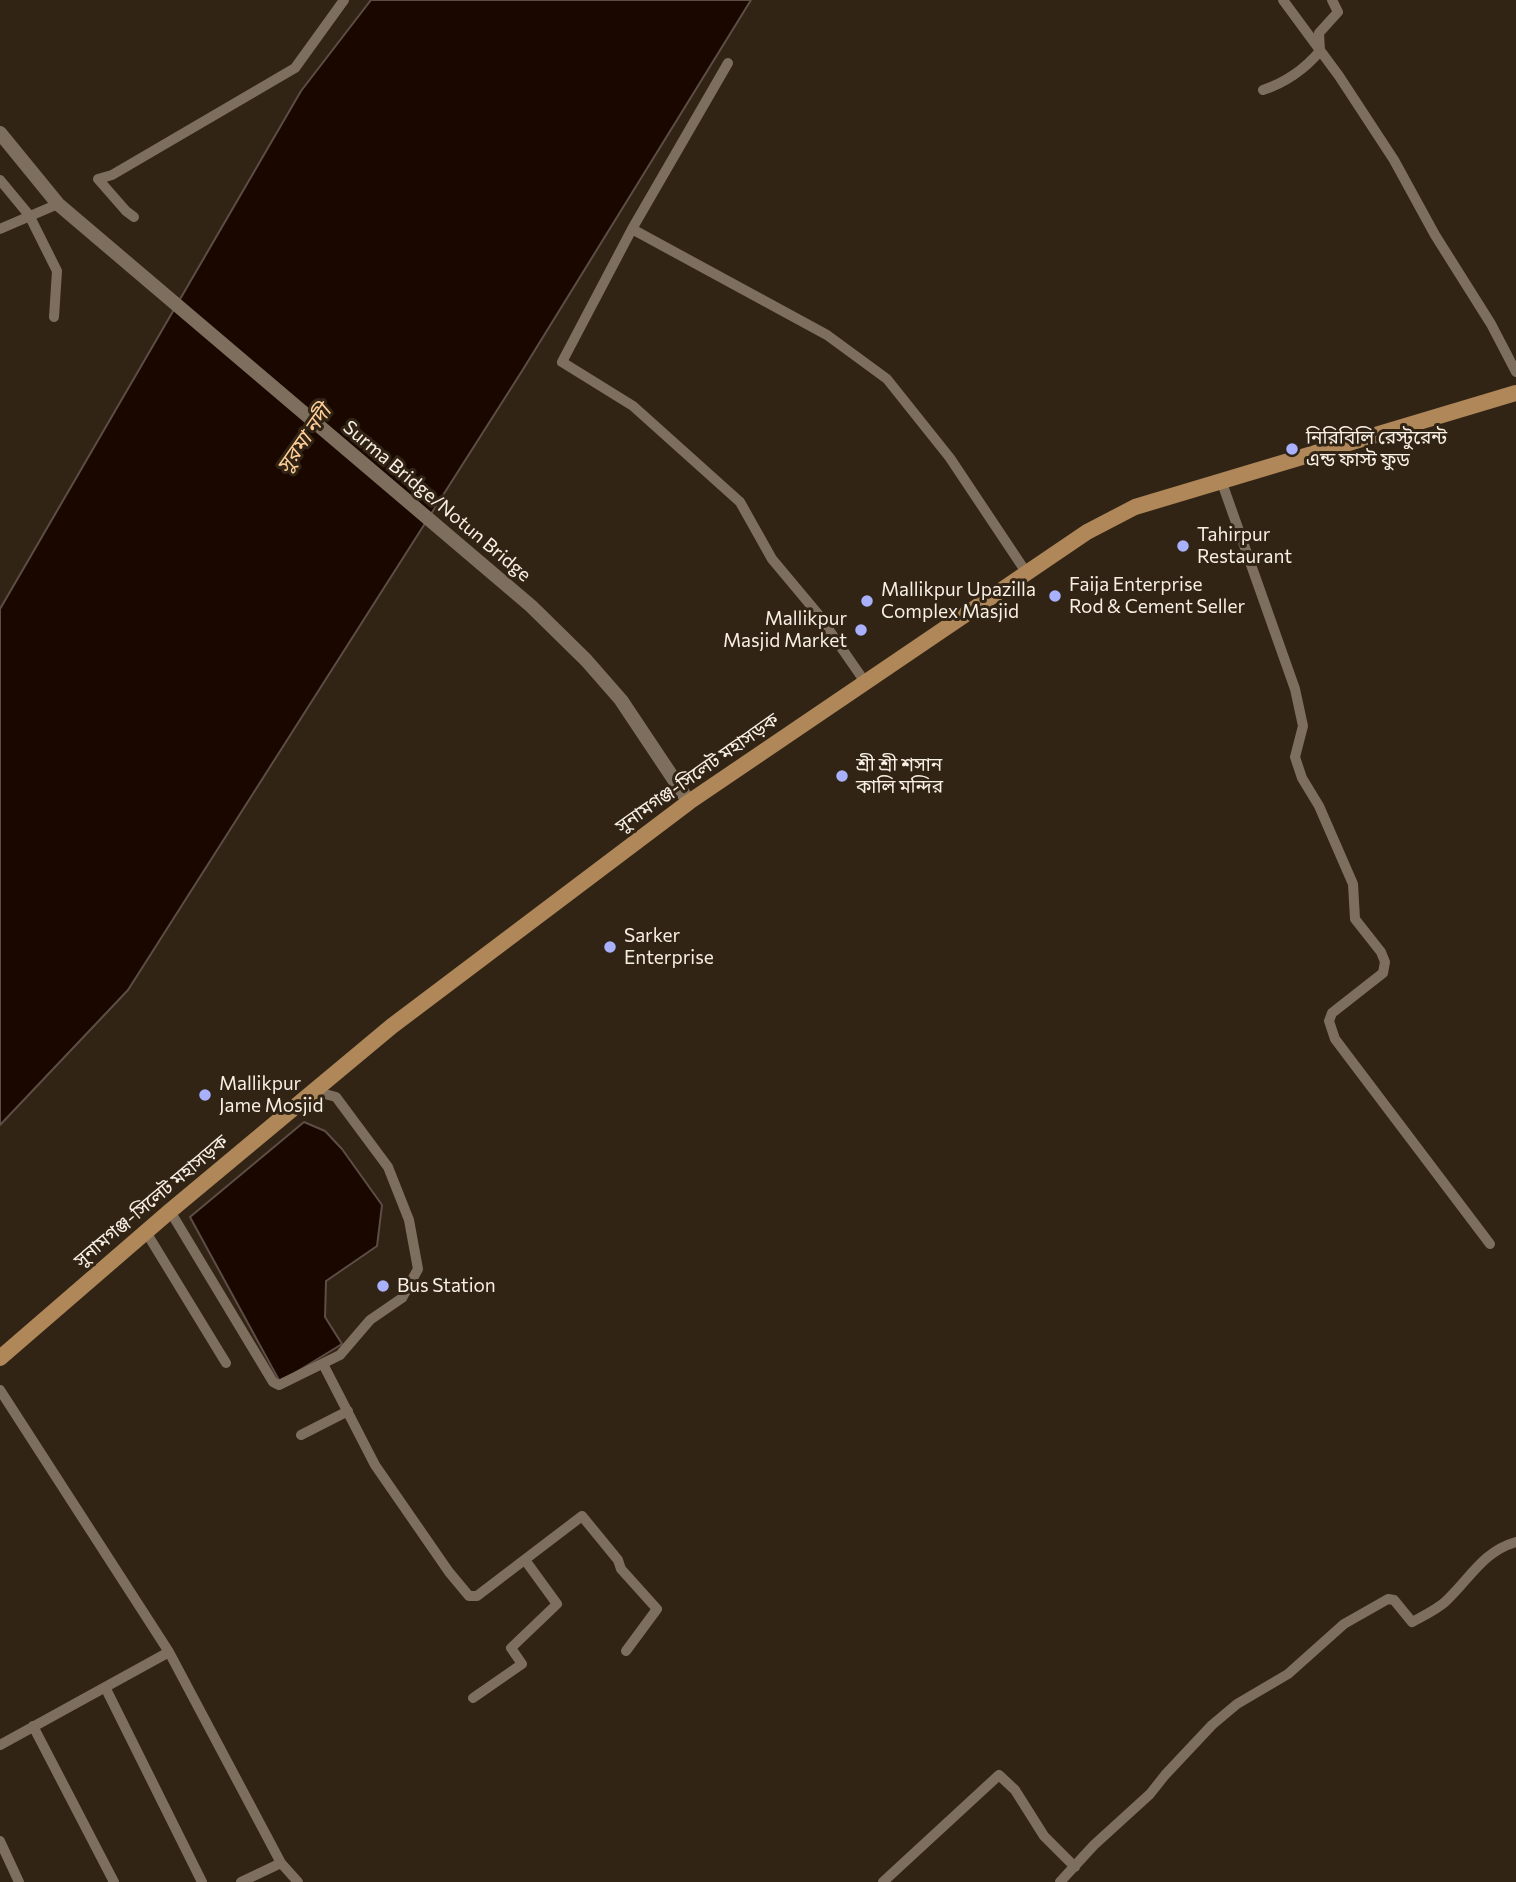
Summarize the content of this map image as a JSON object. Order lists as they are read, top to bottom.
{
  "streets": {
    "main road": ["Surma Bridge/Notun Bridge", "সুনামগঞ্জ-সিলেট মহাসড়ক"]
  },
  "crossings": [
    ["Surma Bridge/Notun Bridge", "সুনামগঞ্জ-সিলেট মহাসড়ক"]
  ],
  "water": ["সুরমা নদী"],
  "places": [
    "নিরিবিলি রেস্টুরেন্ট এন্ড ফাস্ট ফুড",
    "Tahirpur Restaurant",
    "Faija Enterprise Rod & Cement Seller",
    "Mallikpur Upazilla Complex Masjid",
    "Mallikpur Masjid Market",
    "শ্রী শ্রী শসান কালি মন্দির",
    "Sarker Enterprise",
    "Mallikpur Jame Mosjid",
    "Bus Station"
  ]
}
